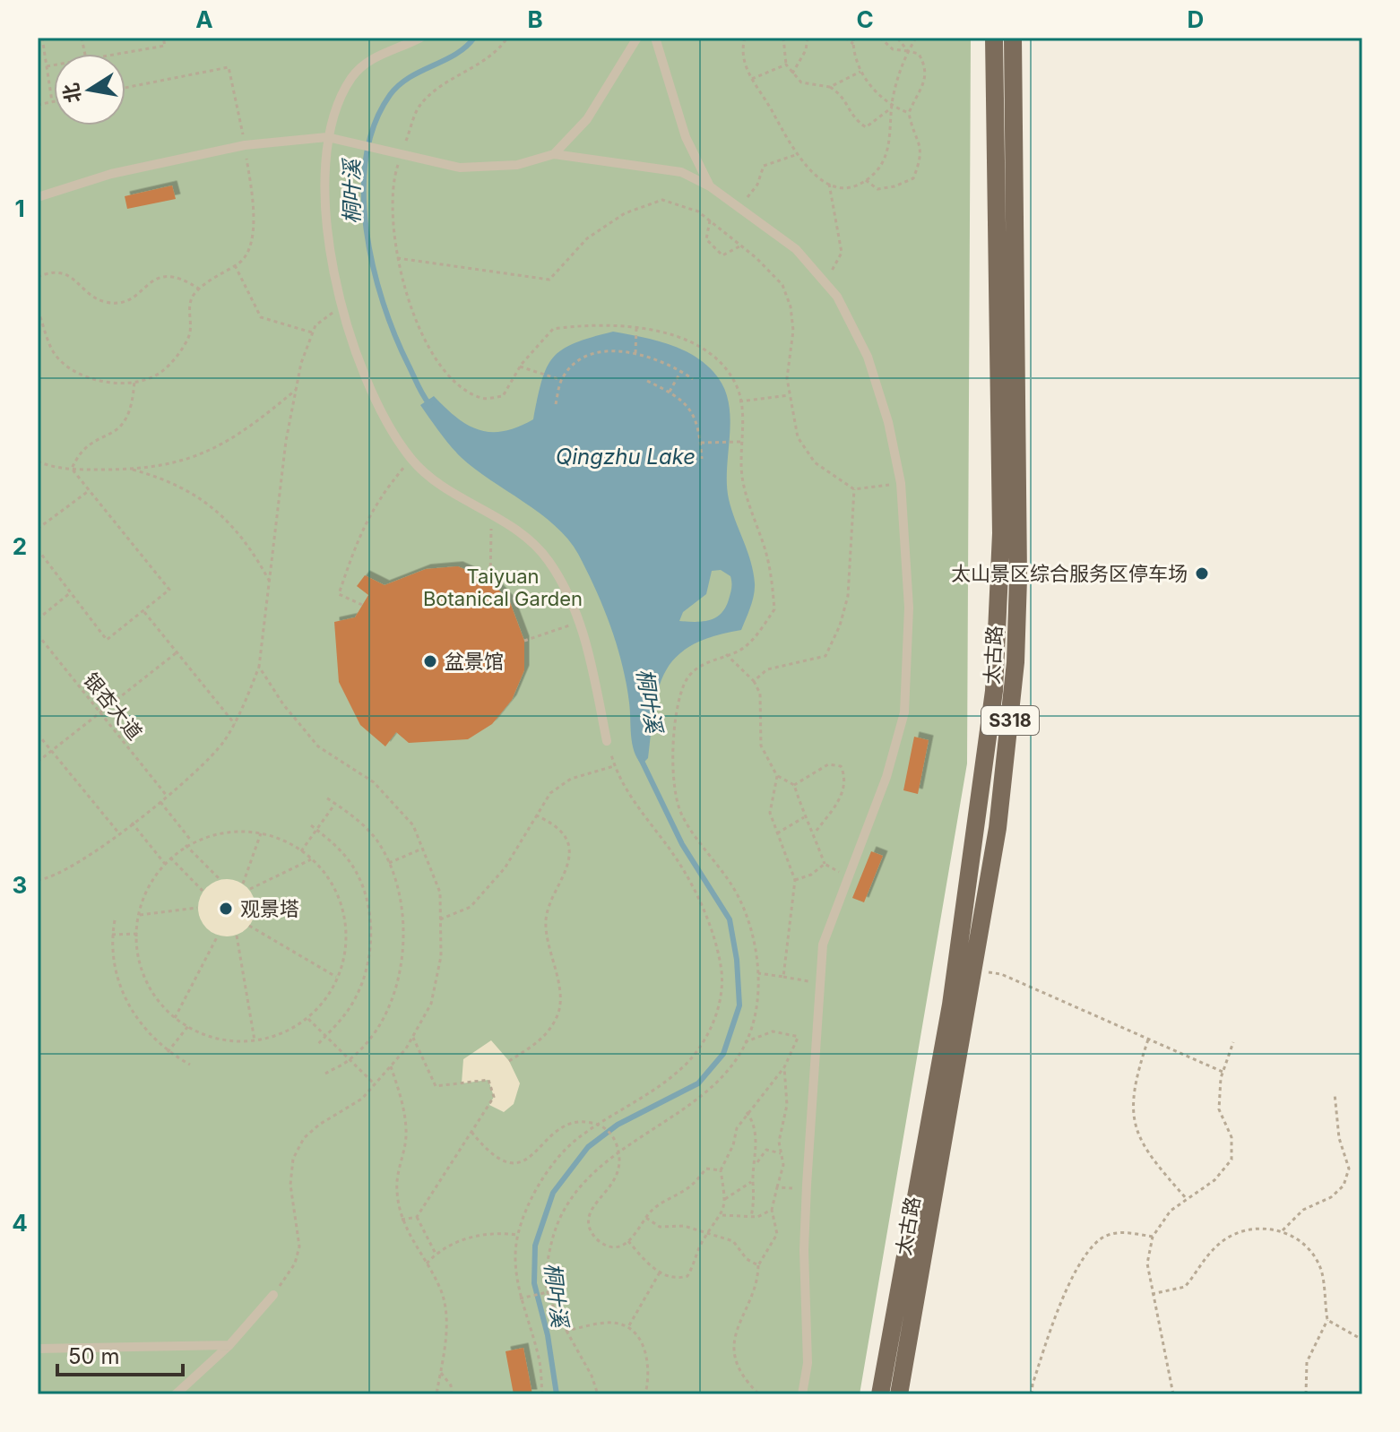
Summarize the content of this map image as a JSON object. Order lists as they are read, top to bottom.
{
  "streets": {
    "main road": ["太古路", "S318"],
    "path": ["银杏大道"]
  },
  "water": ["桐叶溪", "Qingzhu Lake"],
  "parks": ["Taiyuan Botanical Garden"],
  "places": ["太山景区综合服务区停车场", "盆景馆", "观景塔"],
  "scale_bar": "50 m",
  "north": "left",
  "grid": {
    "columns": [
      "A",
      "B",
      "C",
      "D"
    ],
    "rows": [
      "1",
      "2",
      "3",
      "4"
    ]
  }
}
